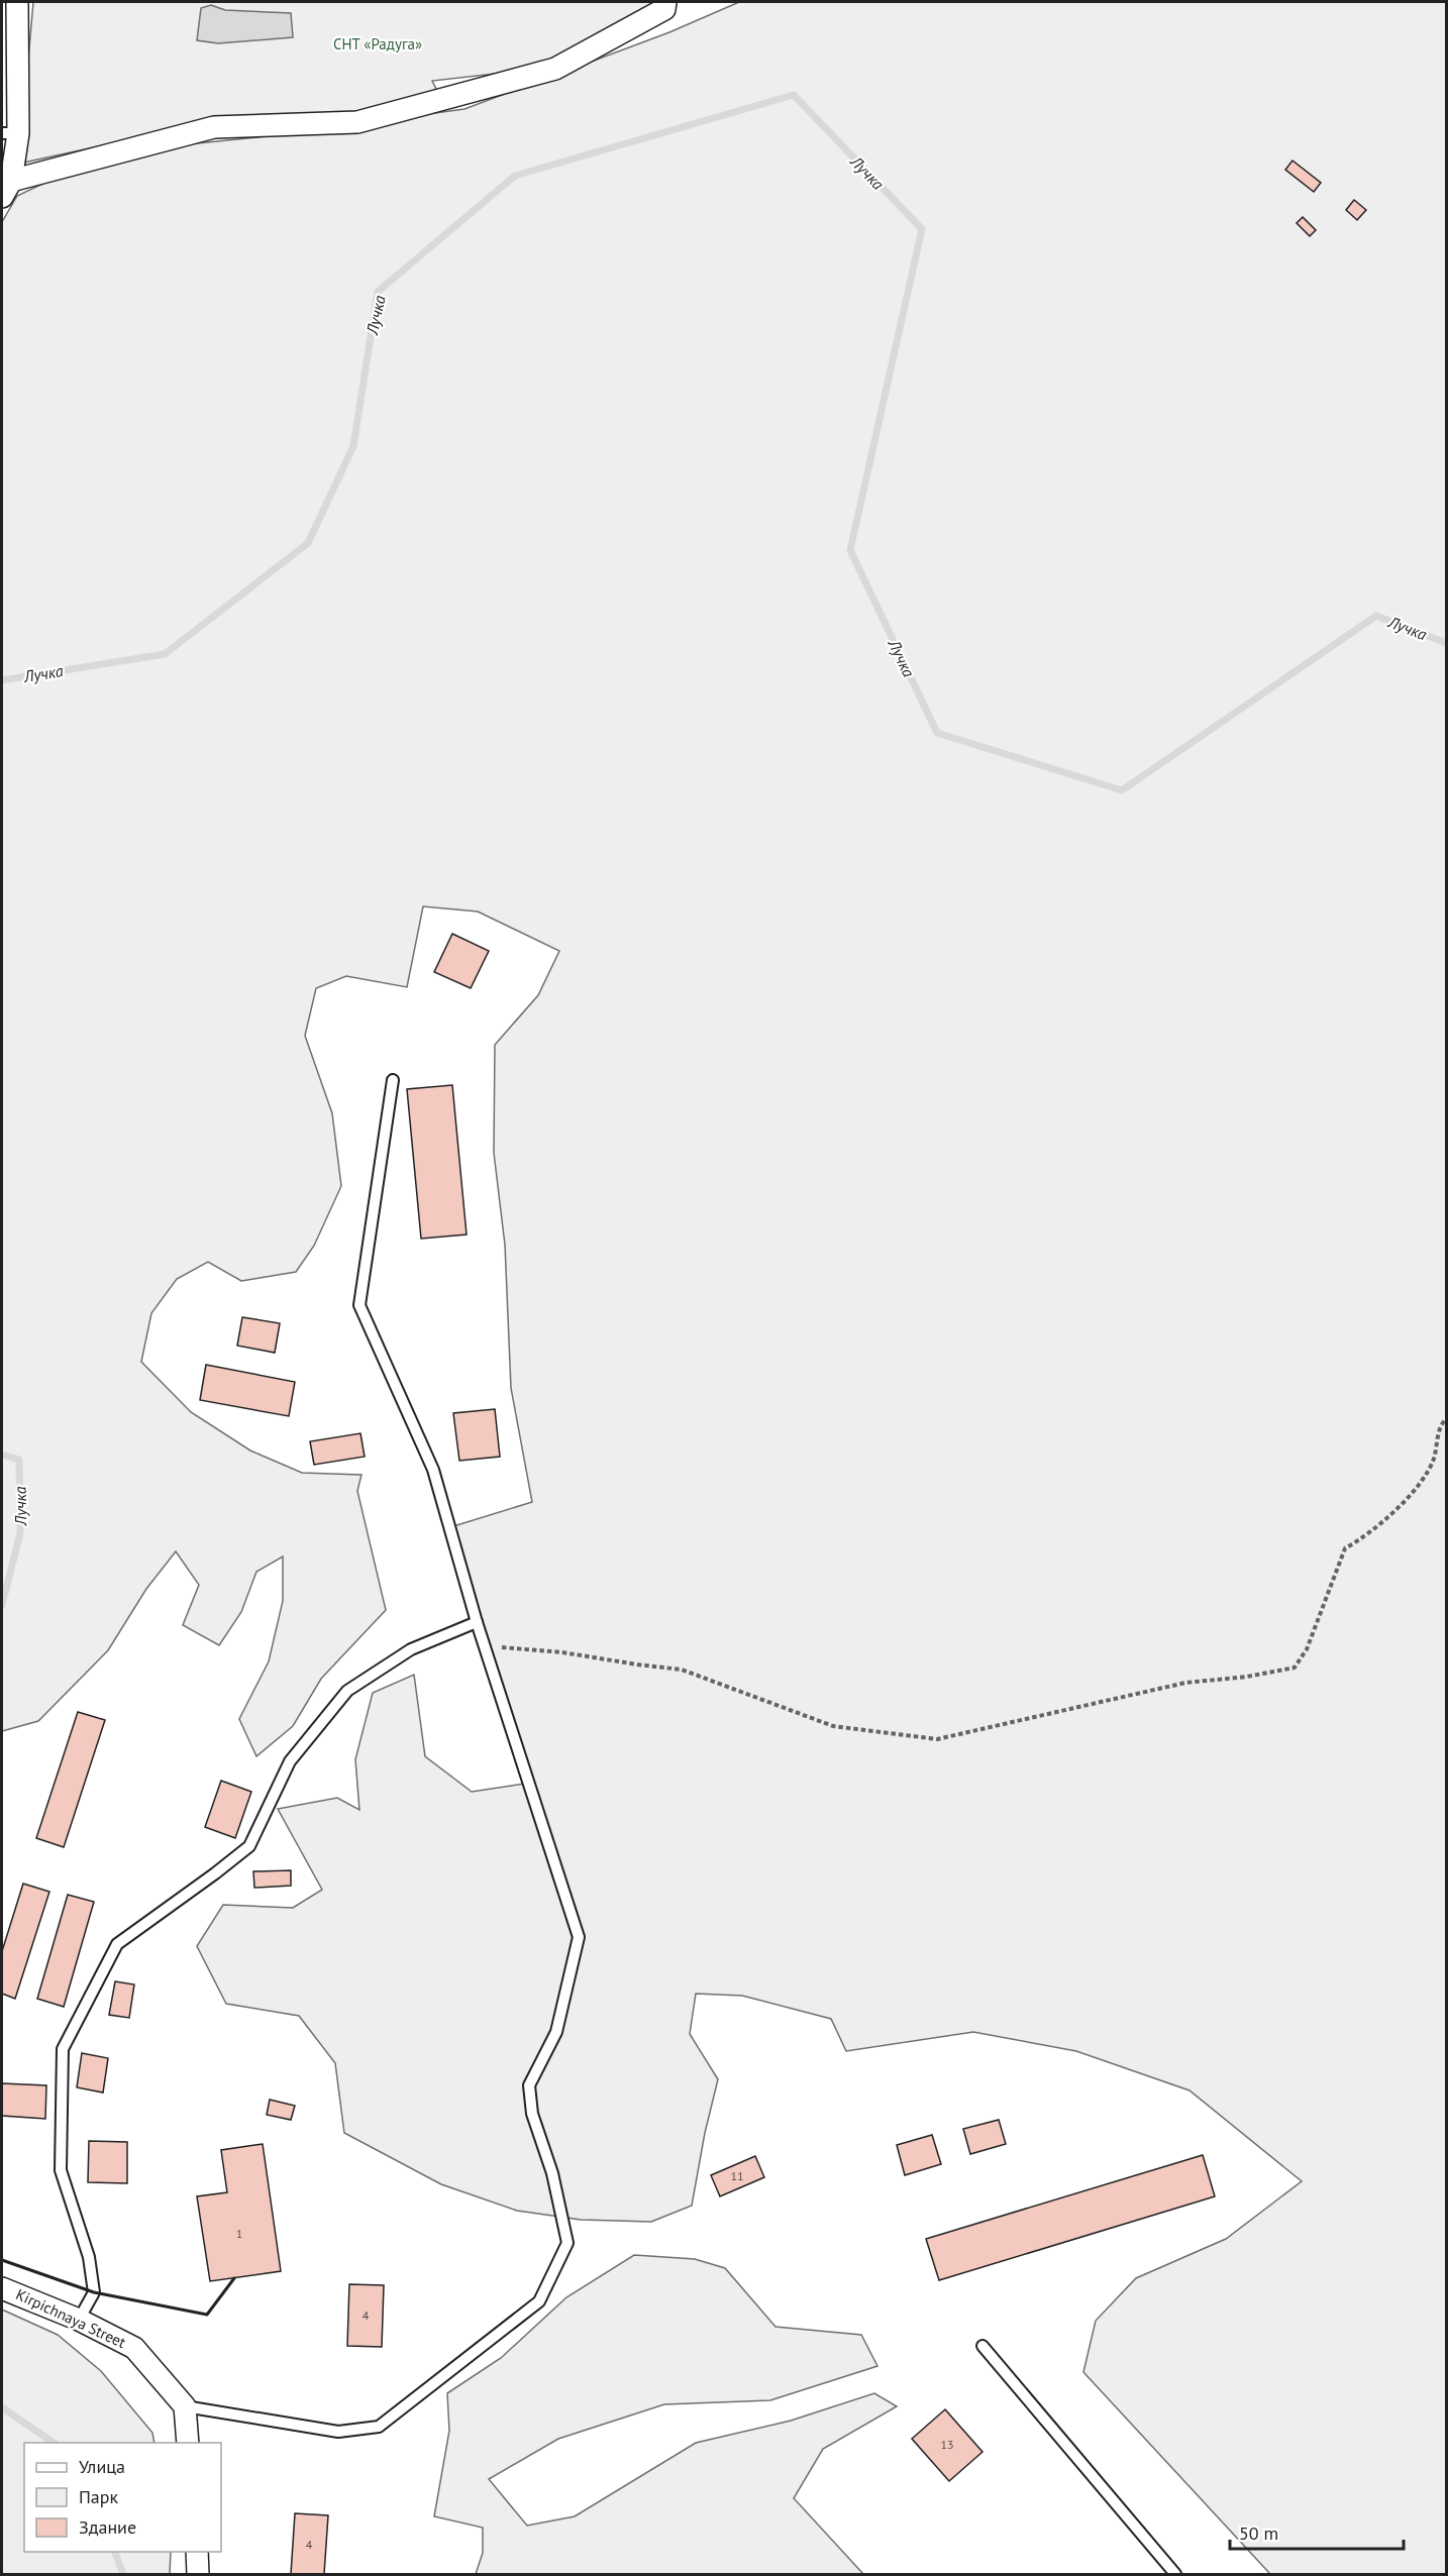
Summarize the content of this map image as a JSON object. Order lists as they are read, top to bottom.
{
  "streets": {
    "street": ["Kirpichnaya Street"]
  },
  "water": ["Лучка"],
  "parks": ["СНТ «Радуга»"],
  "house_numbers": [
    "11",
    "1",
    "4",
    "13",
    "4"
  ],
  "legend": ["Улица", "Парк", "Здание"],
  "scale_bar": "50 m"
}
